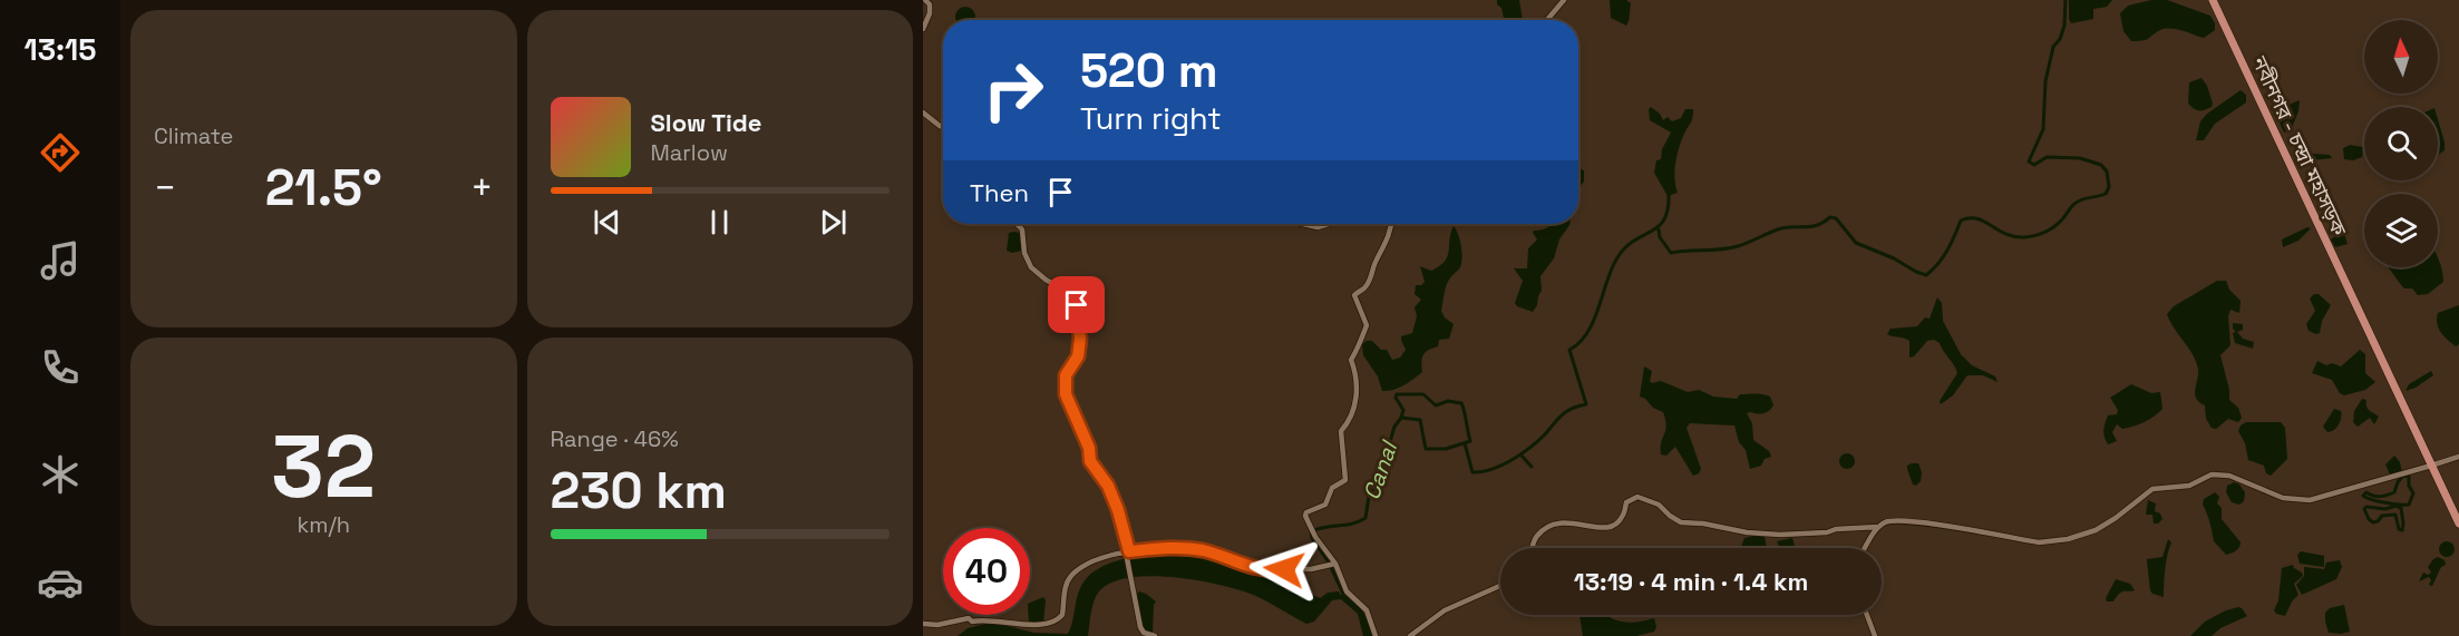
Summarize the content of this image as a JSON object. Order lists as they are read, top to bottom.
{
  "streets": {
    "highway": ["নবীনগর - চন্দ্রা মহাসড়ক"]
  },
  "water": ["Canal"],
  "north": "top",
  "page": {
    "tabs": "13:15",
    "tile": [
      "Climate",
      ["32", "km/h"],
      ["Range · 46%", "230 km"]
    ],
    "turn": ["520 m", "Turn right"],
    "song": ["Slow Tide", "Marlow"],
    "heat": ["−", "21.5°", "+"],
    "then": "Then",
    "limit": "40",
    "trip": "13:19 · 4 min · 1.4 km"
  }
}
